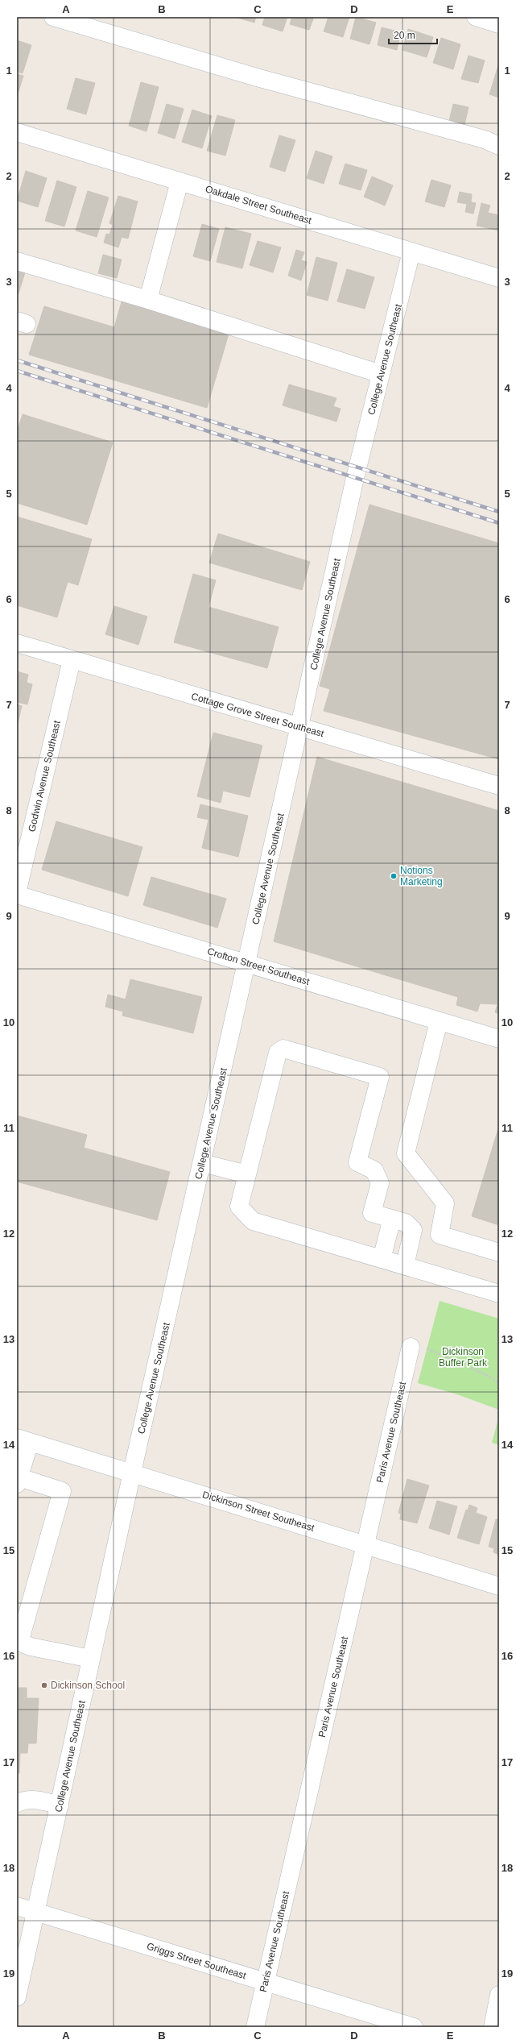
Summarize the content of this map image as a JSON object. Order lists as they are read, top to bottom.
{
  "streets": {
    "street": [
      "Oakdale Street Southeast",
      "College Avenue Southeast",
      "Cottage Grove Street Southeast",
      "Godwin Avenue Southeast",
      "Crofton Street Southeast",
      "Paris Avenue Southeast",
      "Dickinson Street Southeast",
      "Griggs Street Southeast"
    ]
  },
  "crossings": [
    ["Oakdale Street Southeast", "College Avenue Southeast"],
    ["College Avenue Southeast", "Cottage Grove Street Southeast"],
    ["College Avenue Southeast", "Crofton Street Southeast"],
    ["College Avenue Southeast", "Dickinson Street Southeast"],
    ["College Avenue Southeast", "Griggs Street Southeast"],
    ["Cottage Grove Street Southeast", "Godwin Avenue Southeast"],
    ["Godwin Avenue Southeast", "Crofton Street Southeast"],
    ["Paris Avenue Southeast", "Dickinson Street Southeast"],
    ["Paris Avenue Southeast", "Griggs Street Southeast"]
  ],
  "parks": ["Dickinson Buffer Park"],
  "places": ["Notions Marketing", "Dickinson School"],
  "scale_bar": "20 m",
  "grid": {
    "columns": [
      "A",
      "B",
      "C",
      "D",
      "E"
    ],
    "rows": [
      "1",
      "2",
      "3",
      "4",
      "5",
      "6",
      "7",
      "8",
      "9",
      "10",
      "11",
      "12",
      "13",
      "14",
      "15",
      "16",
      "17",
      "18",
      "19"
    ]
  }
}
